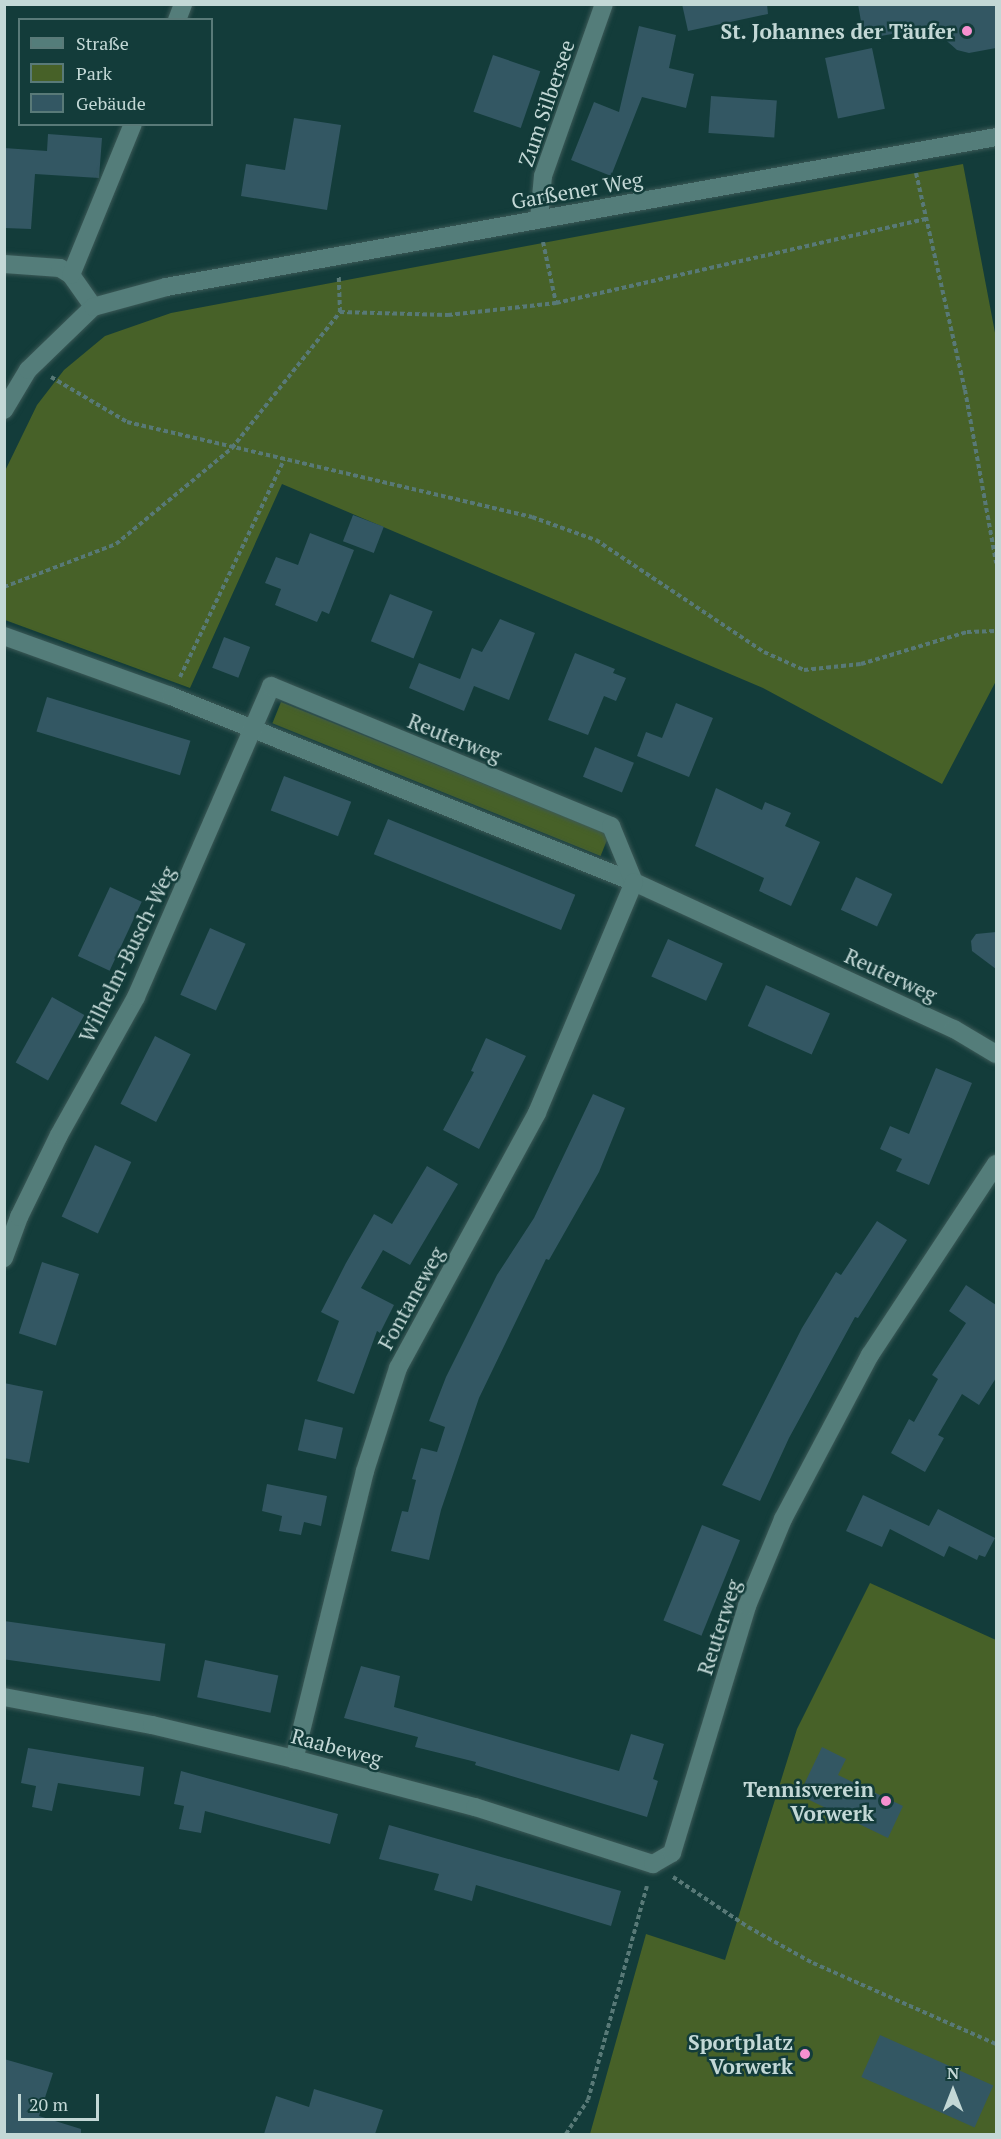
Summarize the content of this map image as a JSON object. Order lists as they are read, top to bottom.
{
  "streets": {
    "street": [
      "Zum Silbersee",
      "Garßener Weg",
      "Reuterweg",
      "Wilhelm-Busch-Weg",
      "Fontaneweg",
      "Raabeweg"
    ]
  },
  "crossings": [
    ["Zum Silbersee", "Garßener Weg"],
    ["Reuterweg", "Wilhelm-Busch-Weg"],
    ["Reuterweg", "Fontaneweg"],
    ["Reuterweg", "Raabeweg"],
    ["Fontaneweg", "Raabeweg"]
  ],
  "places": ["St. Johannes der Täufer", "Tennisverein Vorwerk", "Sportplatz Vorwerk"],
  "legend": ["Straße", "Park", "Gebäude"],
  "scale_bar": "20 m",
  "north": "top"
}
